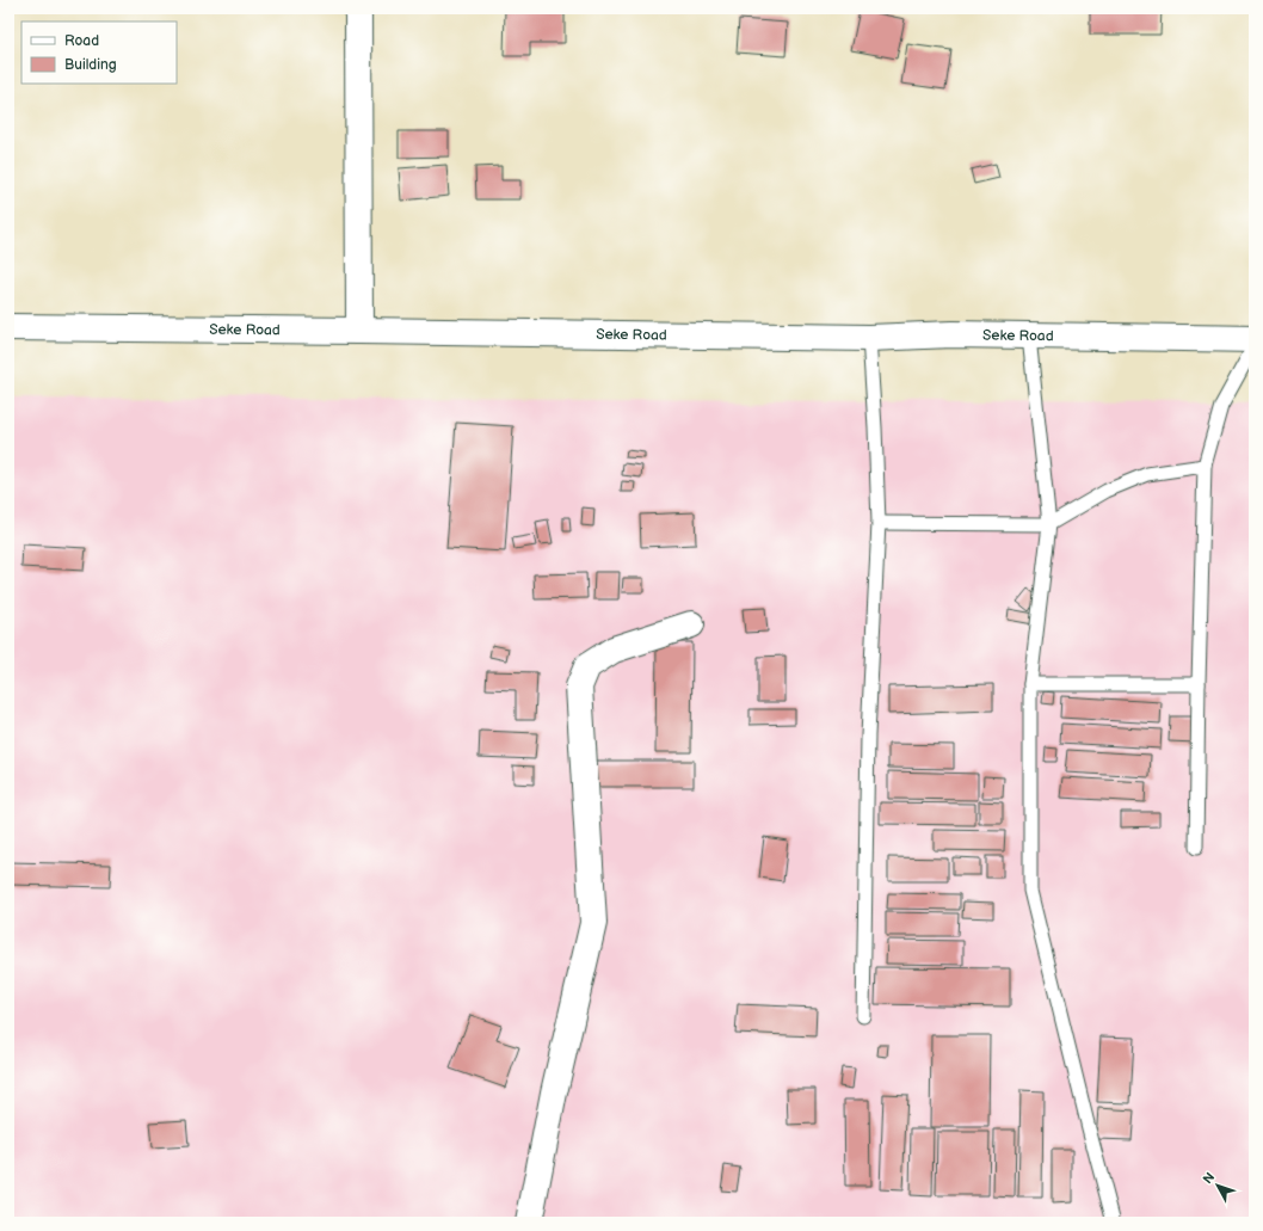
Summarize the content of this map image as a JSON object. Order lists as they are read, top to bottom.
{
  "streets": {
    "main road": ["Seke Road"]
  },
  "legend": ["Road", "Building"],
  "north": "top left"
}
